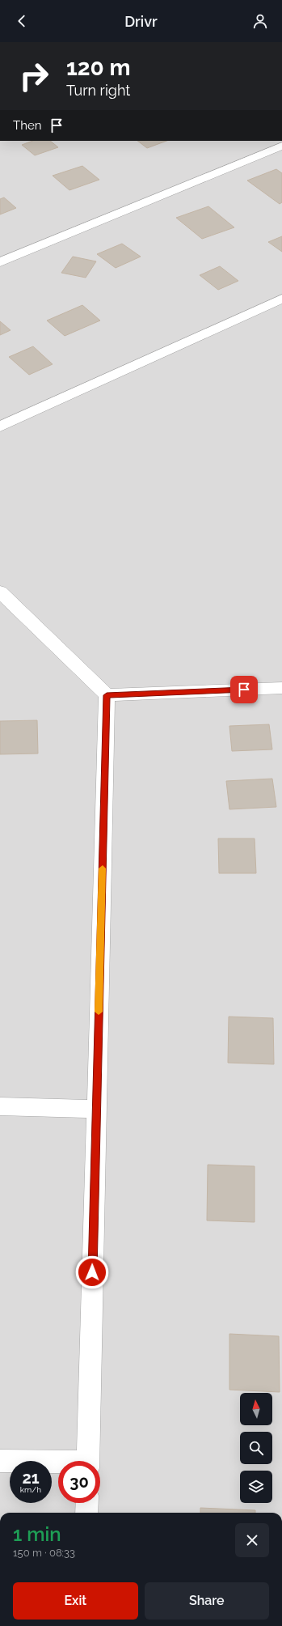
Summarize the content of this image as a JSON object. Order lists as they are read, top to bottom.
{
  "north": "top",
  "page": {
    "header": "Drivr",
    "turn": ["120 m", "Turn right"],
    "then": "Then",
    "speed": "21 km/h",
    "limit": "30",
    "heading": ["1 min", "150 m · 08:33"],
    "buttons": ["Exit", "Share"]
  }
}
